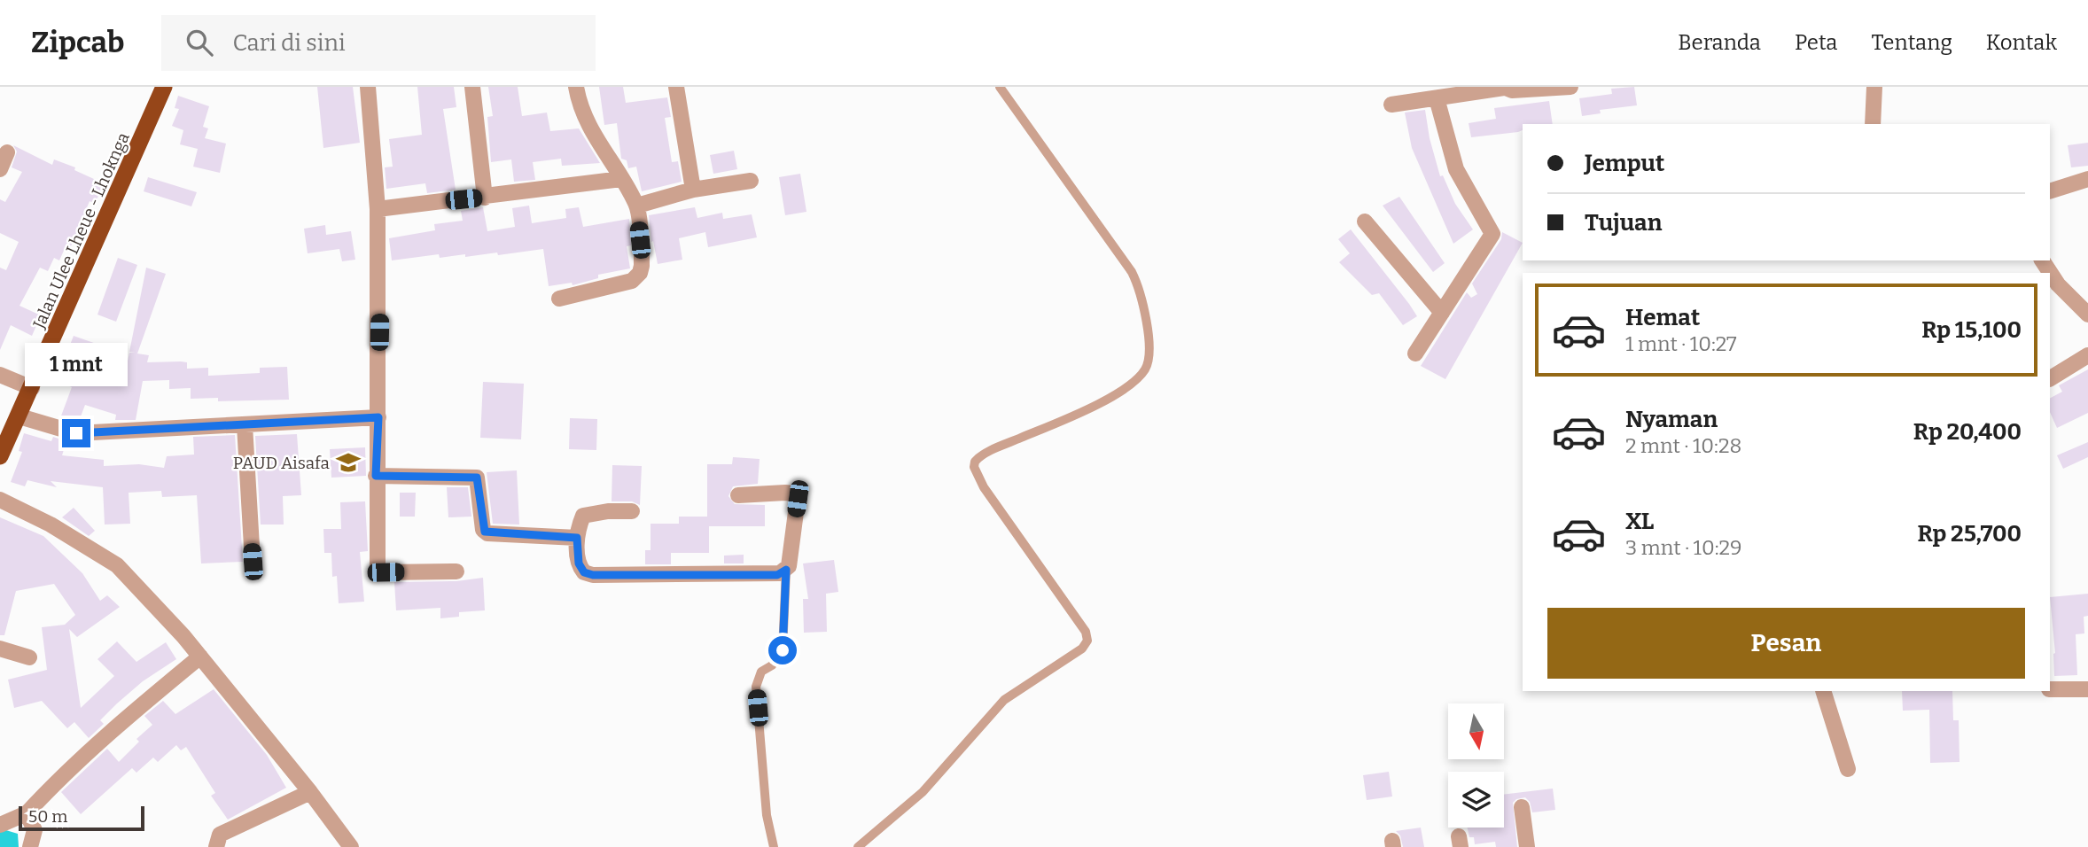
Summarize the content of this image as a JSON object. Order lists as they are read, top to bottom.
{
  "streets": {
    "highway": ["Jalan Ulee Lheue - Lhoknga"]
  },
  "places": {
    "school or university": ["PAUD Aisafa"]
  },
  "scale_bar": "50 m",
  "north": "bottom",
  "page": {
    "header": "Zipcab",
    "search": "Cari di sini",
    "nav": [
      "Beranda",
      "Peta",
      "Tentang",
      "Kontak"
    ],
    "banner": ["Jemput", "Tujuan"],
    "list": [
      {
        "name": "Hemat",
        "note": "1 mnt · 10:27",
        "value": "Rp 15,100"
      },
      {
        "name": "Nyaman",
        "note": "2 mnt · 10:28",
        "value": "Rp 20,400"
      },
      {
        "name": "XL",
        "note": "3 mnt · 10:29",
        "value": "Rp 25,700"
      }
    ],
    "bubble": "1 mnt",
    "buttons": "Pesan",
    "scale": "50 m"
  }
}
